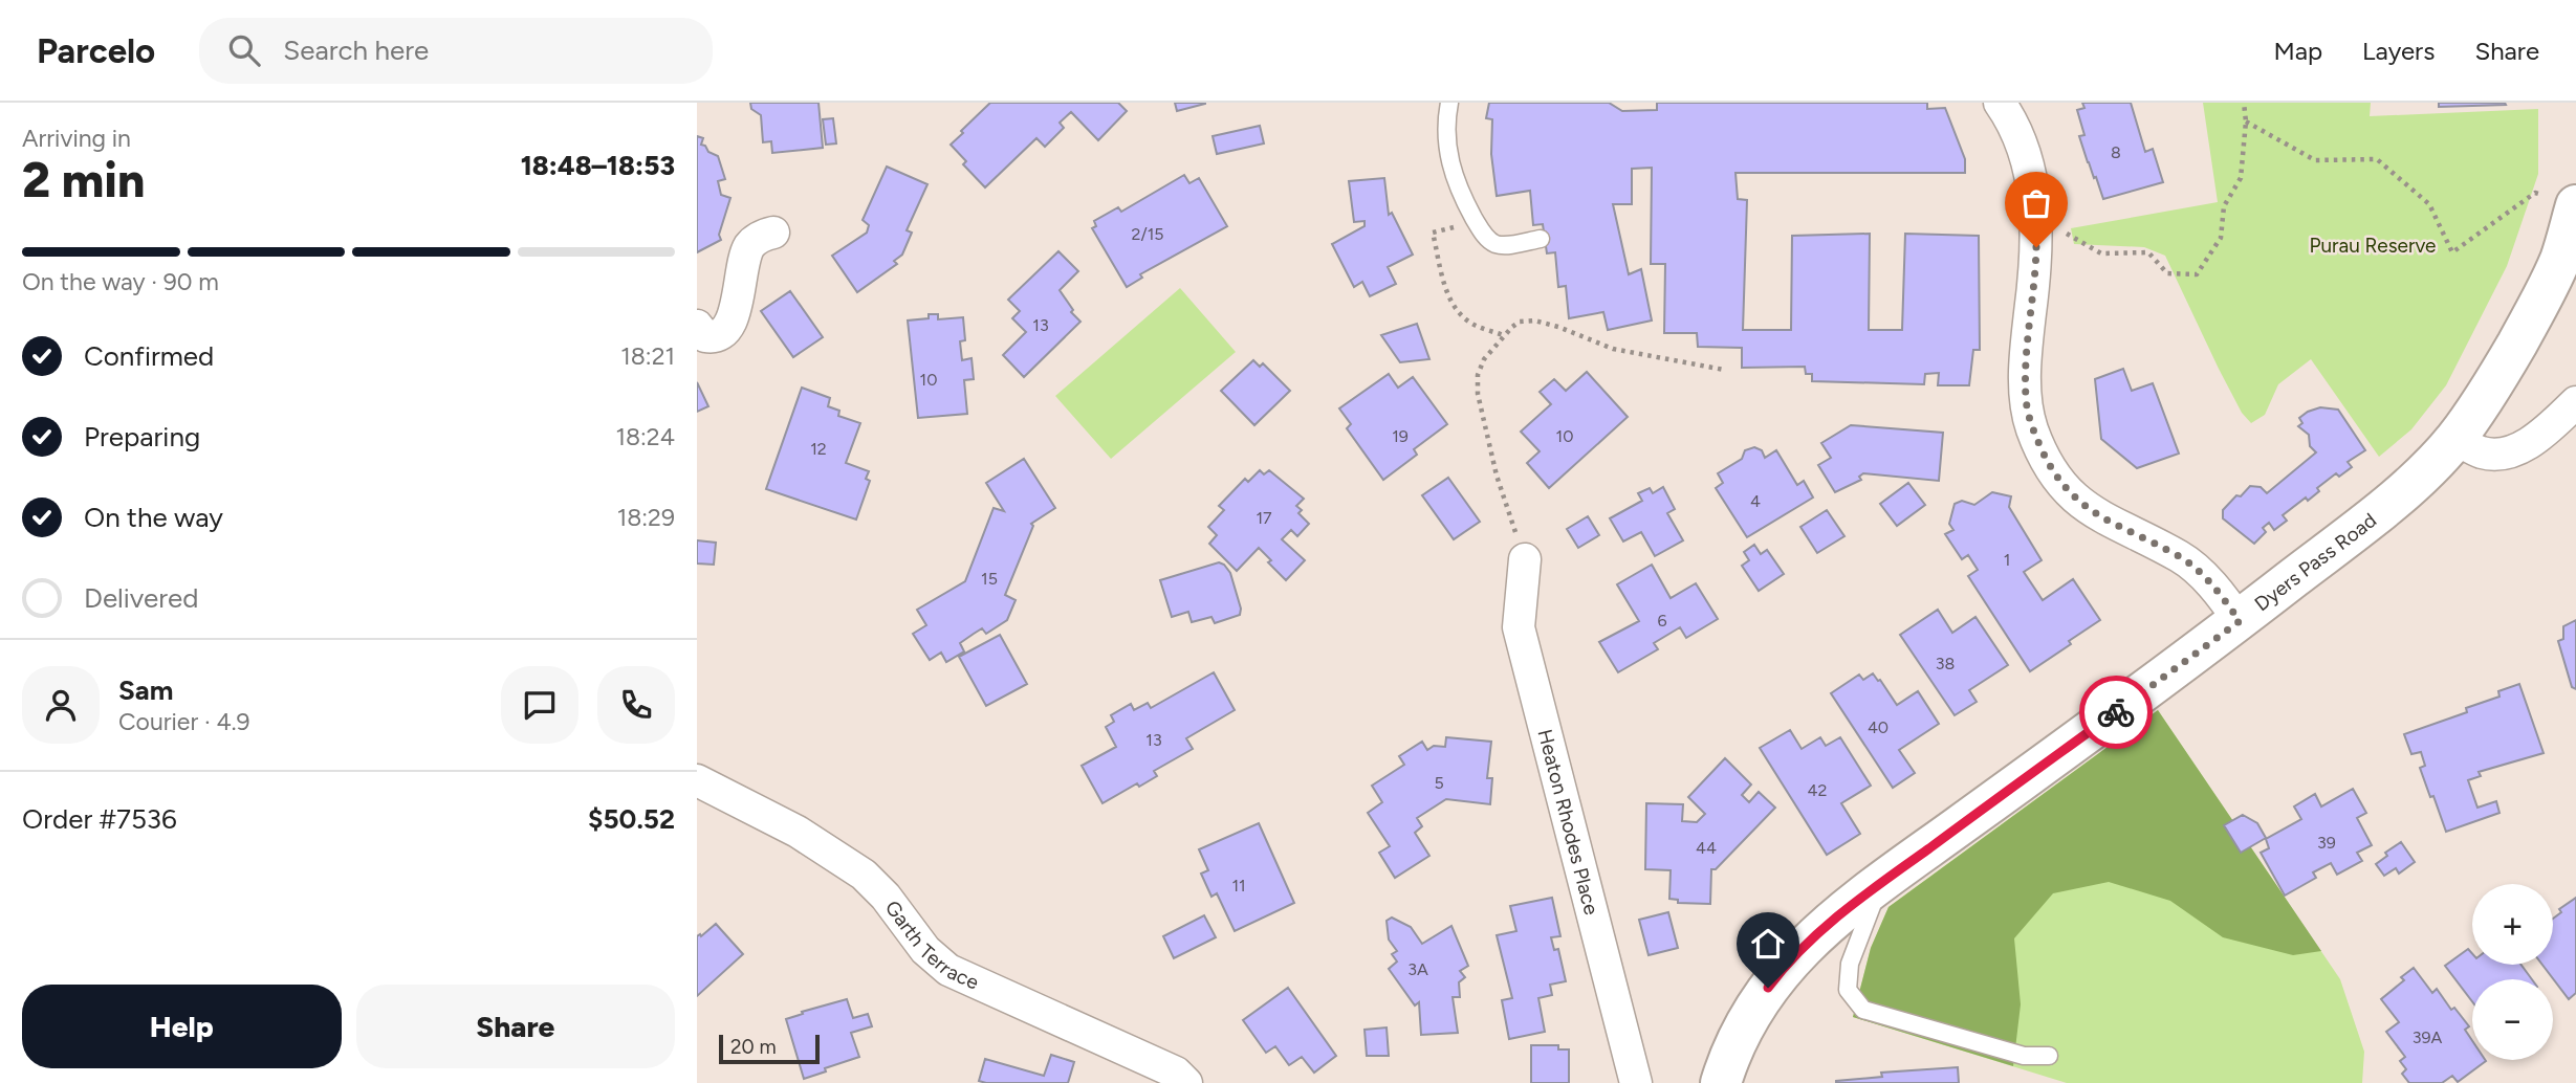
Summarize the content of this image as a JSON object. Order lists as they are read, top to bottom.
{
  "streets": {
    "main road": ["Dyers Pass Road"],
    "street": ["Heaton Rhodes Place", "Garth Terrace"]
  },
  "parks": ["Purau Reserve"],
  "house_numbers": [
    "8",
    "2/15",
    "13",
    "10",
    "19",
    "10",
    "12",
    "4",
    "17",
    "1",
    "15",
    "6",
    "38",
    "40",
    "13",
    "5",
    "42",
    "39",
    "44",
    "11",
    "3A",
    "39A"
  ],
  "scale_bar": "20 m",
  "page": {
    "header": "Parcelo",
    "search": "Search here",
    "nav": ["Map", "Layers", "Share"],
    "heading": ["2 min", "Arriving in", "18:48–18:53"],
    "panel": [
      "Sam",
      "Courier · 4.9",
      "Order #7536",
      "$50.52"
    ],
    "bar": "On the way · 90 m",
    "list": [
      ["Confirmed", "18:21"],
      ["Preparing", "18:24"],
      ["On the way", "18:29"],
      "Delivered"
    ],
    "map_buttons": ["+", "−"],
    "buttons": ["Help", "Share"],
    "scale": "20 m"
  }
}
